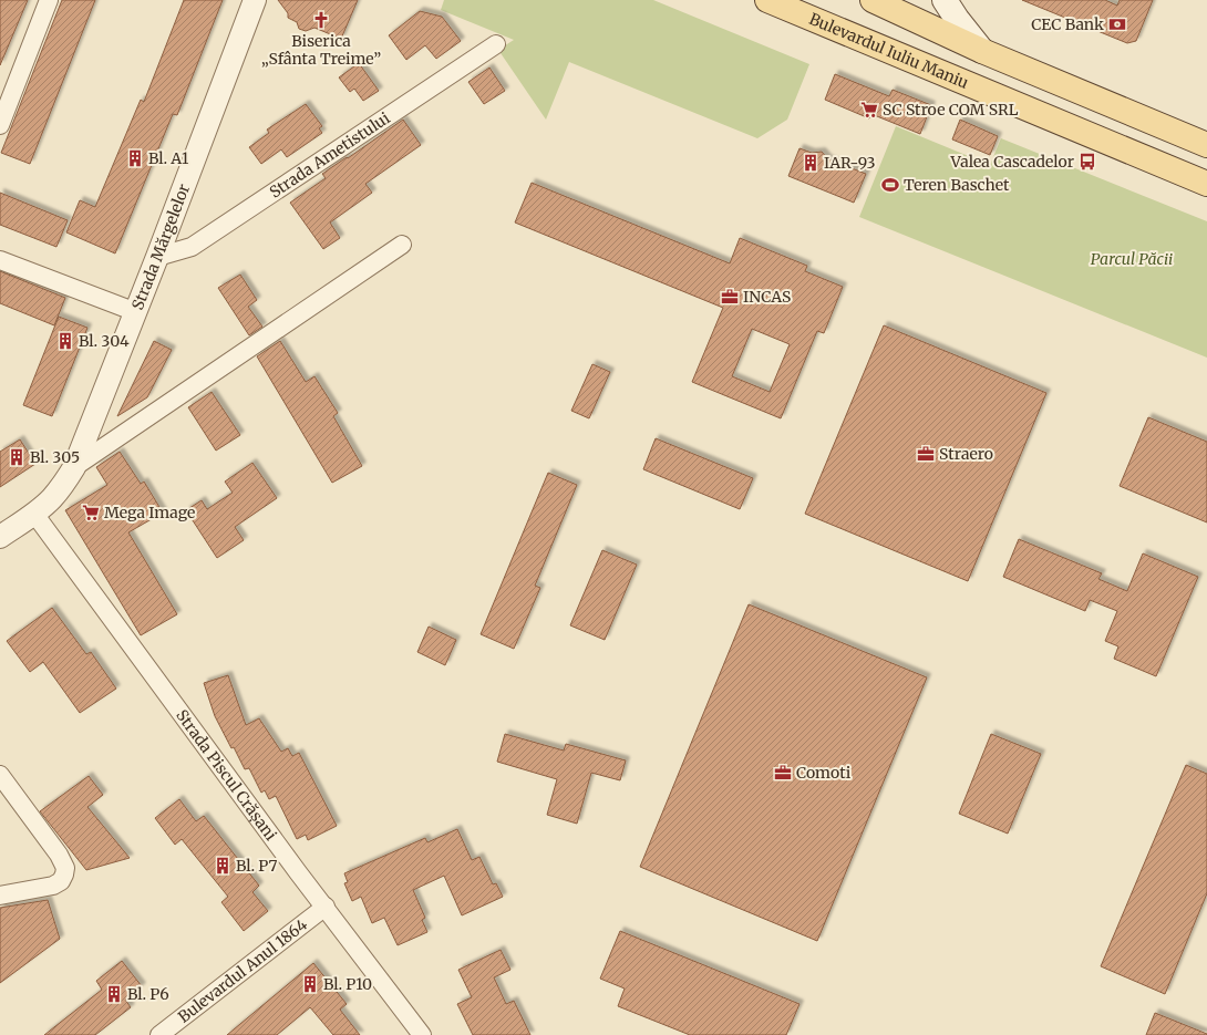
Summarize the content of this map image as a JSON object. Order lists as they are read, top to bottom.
{
  "streets": {
    "main road": ["Bulevardul Iuliu Maniu"],
    "street": [
      "Strada Ametistului",
      "Strada Mărgelelor",
      "Strada Piscul Crășani",
      "Bulevardul Anul 1864"
    ]
  },
  "crossings": [
    ["Strada Ametistului", "Strada Mărgelelor"],
    ["Strada Mărgelelor", "Strada Piscul Crășani"],
    ["Strada Piscul Crășani", "Bulevardul Anul 1864"]
  ],
  "parks": ["Parcul Păcii"],
  "places": {
    "church": ["Biserica „Sfânta Treime”"],
    "bank": ["CEC Bank"],
    "supermarket": ["SC Stroe COM SRL", "Mega Image"],
    "building": [
      "Bl. A1",
      "IAR-93",
      "Bl. 304",
      "Bl. 305",
      "Bl. P7",
      "Bl. P10",
      "Bl. P6"
    ],
    "bus stop": ["Valea Cascadelor"],
    "sports": ["Teren Baschet"],
    "office": ["INCAS", "Straero", "Comoti"]
  }
}
